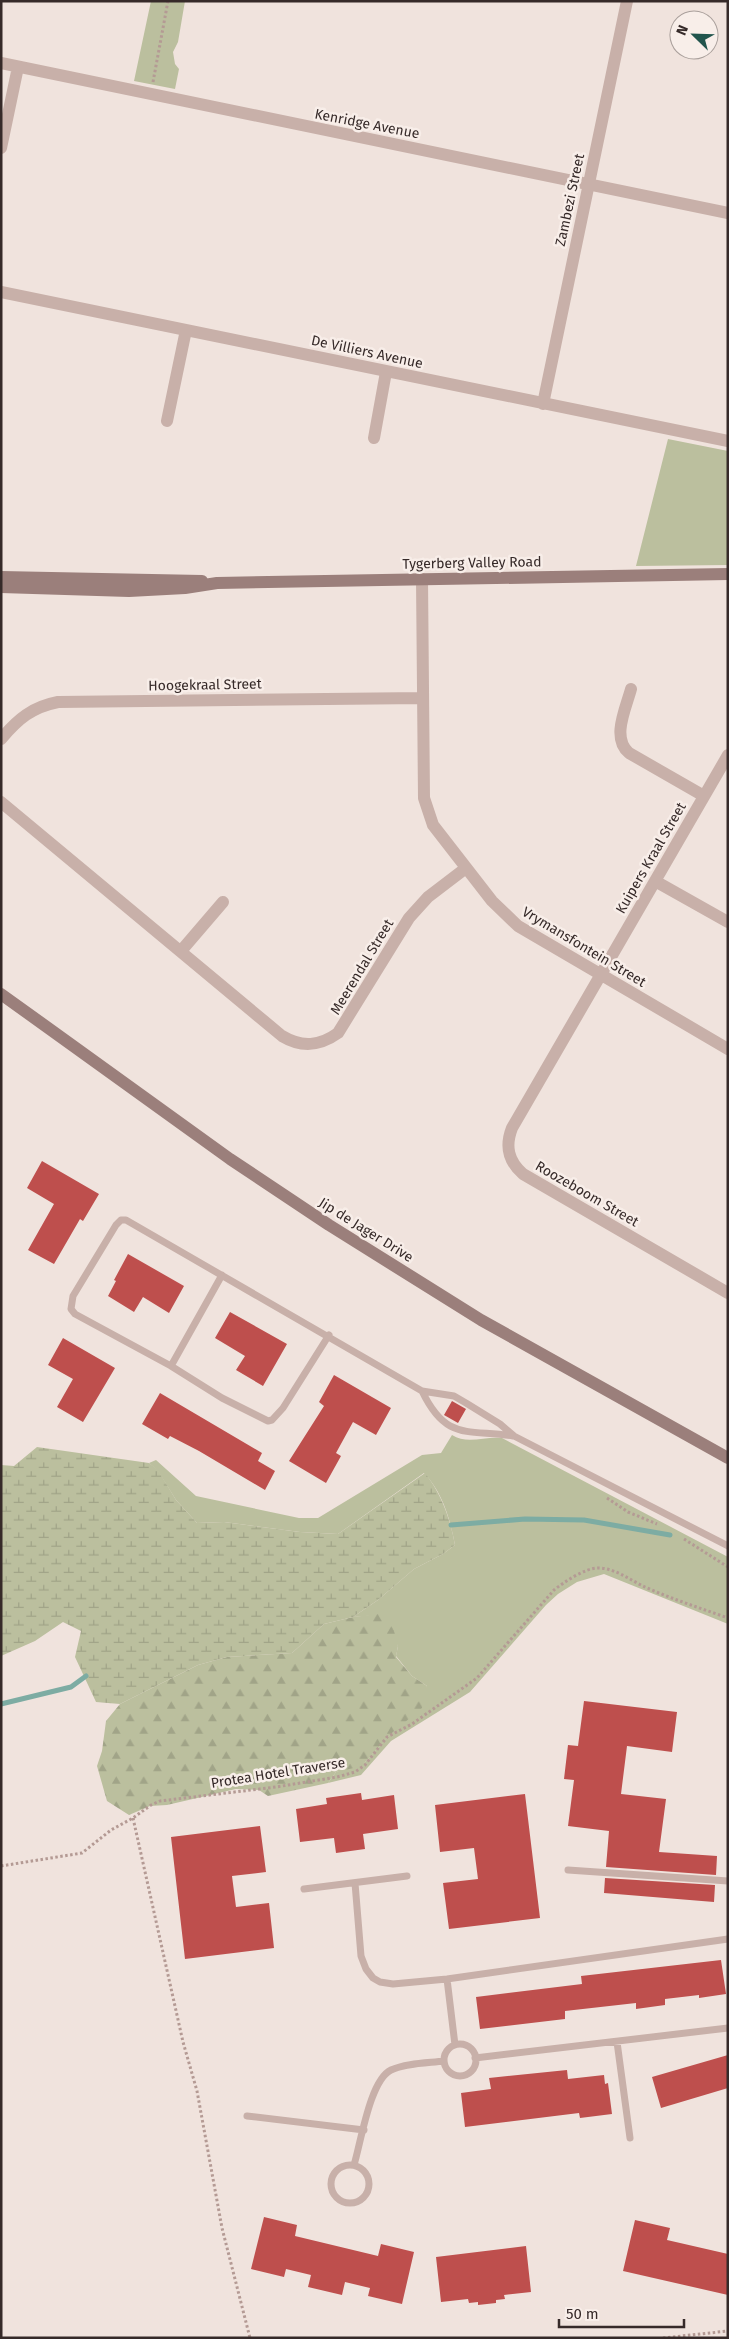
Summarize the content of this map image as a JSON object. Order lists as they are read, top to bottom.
{
  "streets": {
    "main road": ["Tygerberg Valley Road", "Jip de Jager Drive"],
    "street": [
      "Kenridge Avenue",
      "Zambezi Street",
      "De Villiers Avenue",
      "Hoogekraal Street",
      "Kuipers Kraal Street",
      "Vrymansfontein Street",
      "Meerendal Street",
      "Roozeboom Street"
    ],
    "path": ["Protea Hotel Traverse"]
  },
  "crossings": [
    ["Kenridge Avenue", "Zambezi Street"],
    ["Zambezi Street", "De Villiers Avenue"],
    ["Tygerberg Valley Road", "Vrymansfontein Street"],
    ["Hoogekraal Street", "Vrymansfontein Street"],
    ["Kuipers Kraal Street", "Vrymansfontein Street"],
    ["Kuipers Kraal Street", "Roozeboom Street"],
    ["Vrymansfontein Street", "Meerendal Street"],
    ["Vrymansfontein Street", "Roozeboom Street"]
  ],
  "scale_bar": "50 m",
  "north": "top left"
}
